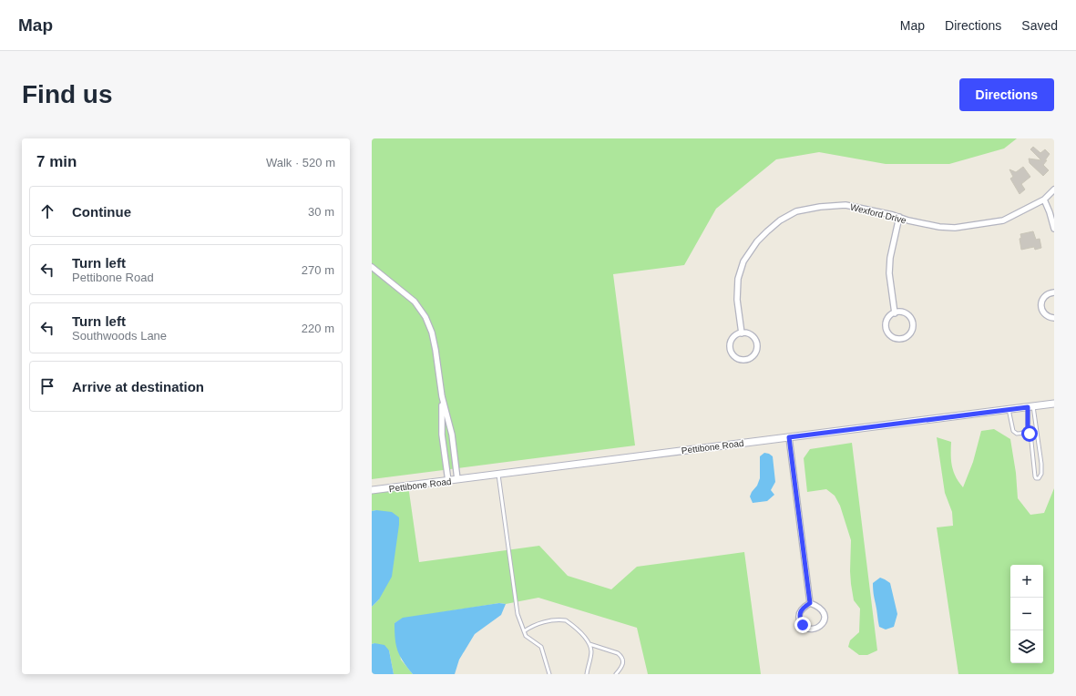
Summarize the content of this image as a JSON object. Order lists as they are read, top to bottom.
{
  "streets": {
    "street": ["Wexford Drive", "Pettibone Road"]
  },
  "page": {
    "header": "Map",
    "nav": ["Map", "Directions", "Saved"],
    "buttons": "Directions",
    "title": "Find us",
    "heading": ["7 min", "Walk · 520 m"],
    "list": [
      ["Continue", "30 m"],
      ["Turn left", "Pettibone Road", "270 m"],
      ["Turn left", "Southwoods Lane", "220 m"],
      "Arrive at destination"
    ],
    "map_buttons": ["+", "−"]
  }
}
